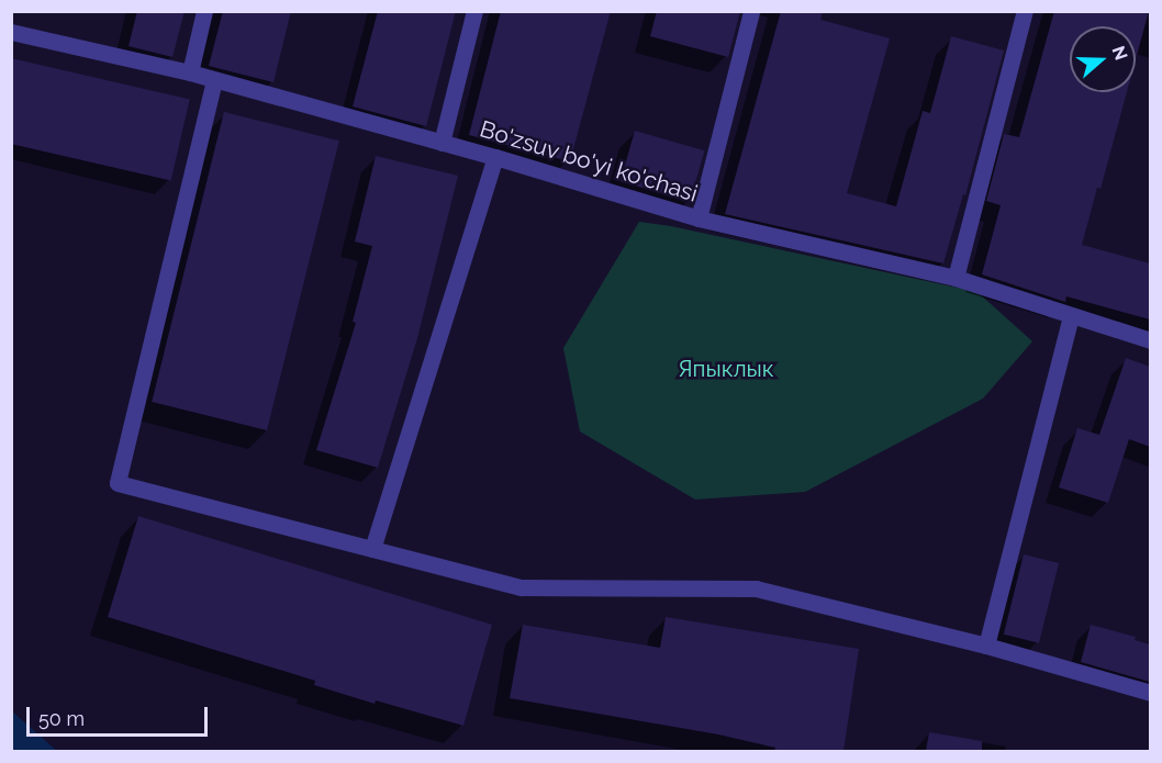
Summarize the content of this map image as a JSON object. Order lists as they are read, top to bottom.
{
  "streets": {
    "street": ["Bo'zsuv bo'yi ko'chasi"]
  },
  "parks": ["Япыклык"],
  "scale_bar": "50 m",
  "north": "right"
}
